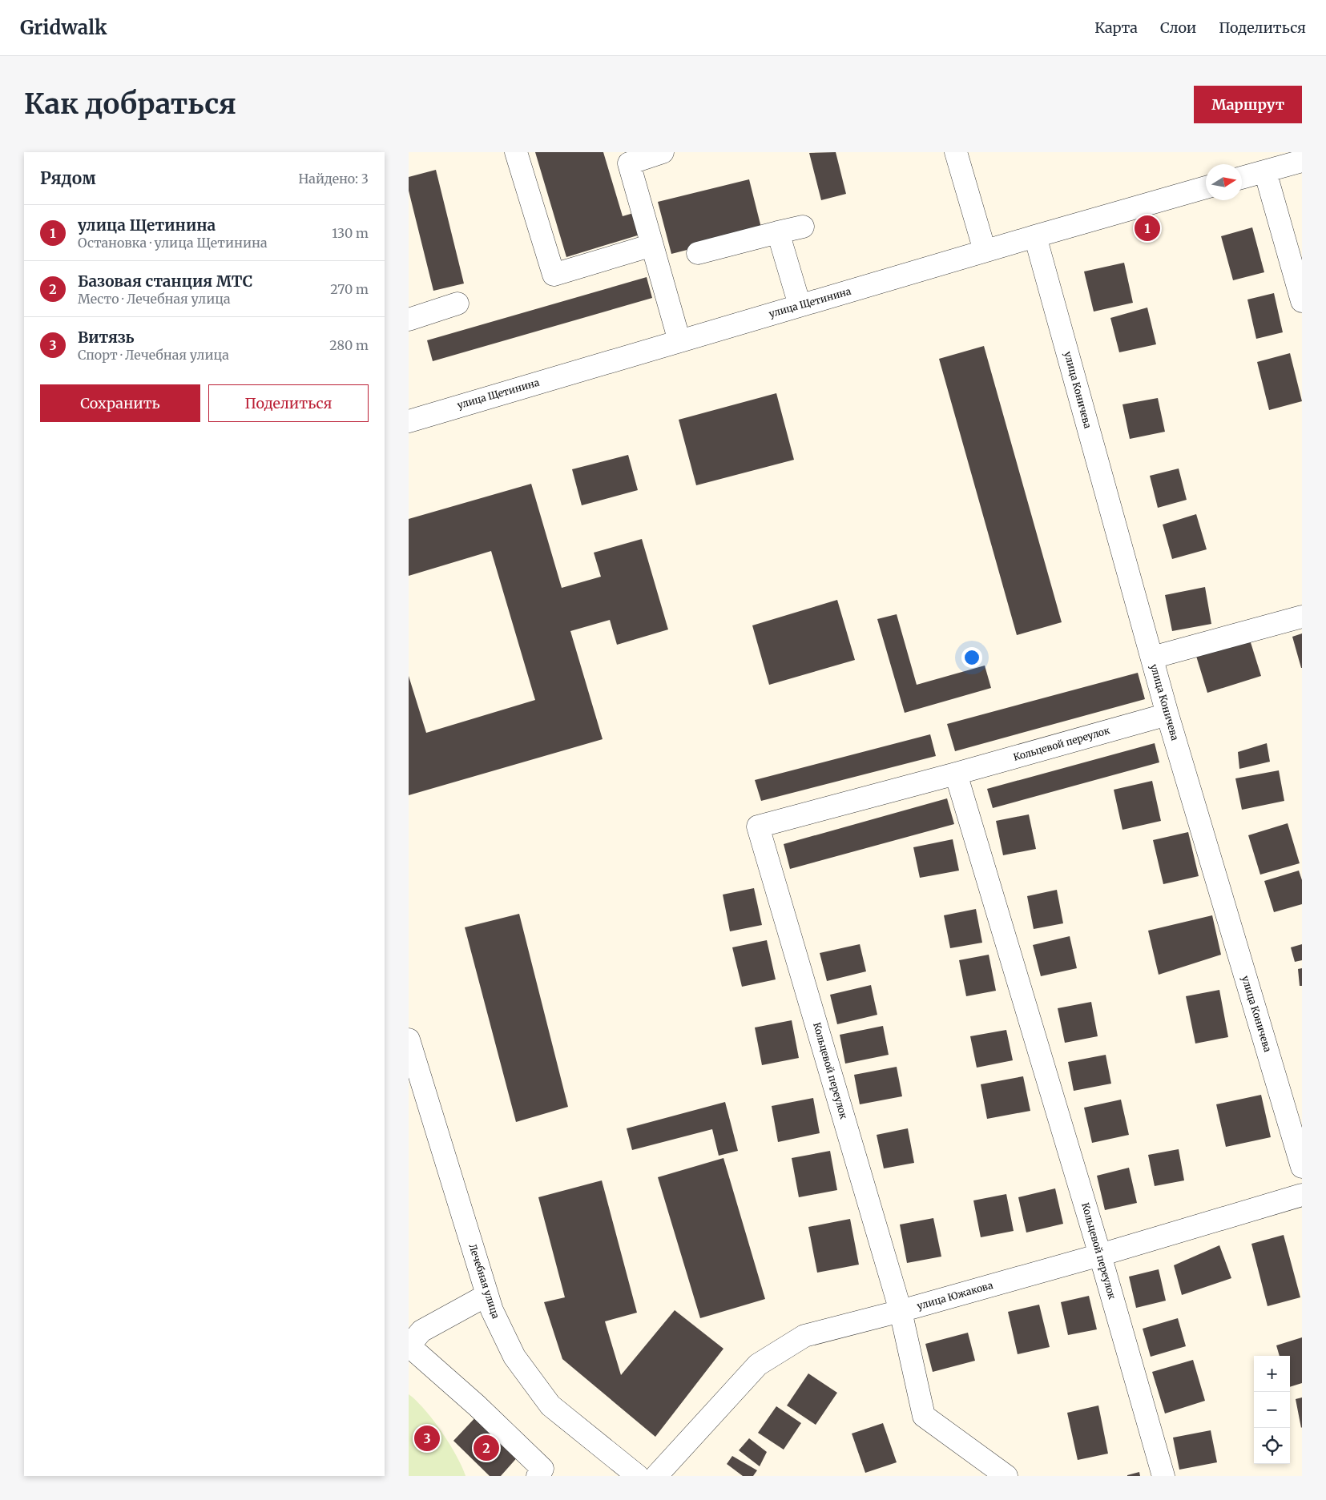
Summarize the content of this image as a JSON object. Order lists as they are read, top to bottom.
{
  "streets": {
    "street": [
      "улица Щетинина",
      "улица Коничева",
      "Кольцевой переулок",
      "Лечебная улица",
      "улица Южакова"
    ]
  },
  "crossings": [
    ["улица Щетинина", "улица Коничева"],
    ["улица Коничева", "Кольцевой переулок"],
    ["Кольцевой переулок", "улица Южакова"]
  ],
  "north": "right",
  "page": {
    "header": "Gridwalk",
    "nav": ["Карта", "Слои", "Поделиться"],
    "buttons": [
      "Маршрут",
      ["Сохранить", "Поделиться"]
    ],
    "title": "Как добраться",
    "heading": ["Рядом", "Найдено: 3"],
    "list": [
      {
        "mark": "1",
        "name": "улица Щетинина",
        "note": "Остановка · улица Щетинина",
        "value": "130 m"
      },
      {
        "mark": "2",
        "name": "Базовая станция МТС",
        "note": "Место · Лечебная улица",
        "value": "270 m"
      },
      {
        "mark": "3",
        "name": "Витязь",
        "note": "Спорт · Лечебная улица",
        "value": "280 m"
      }
    ],
    "pins": ["1", "3", "2"],
    "map_buttons": ["+", "−"]
  }
}
